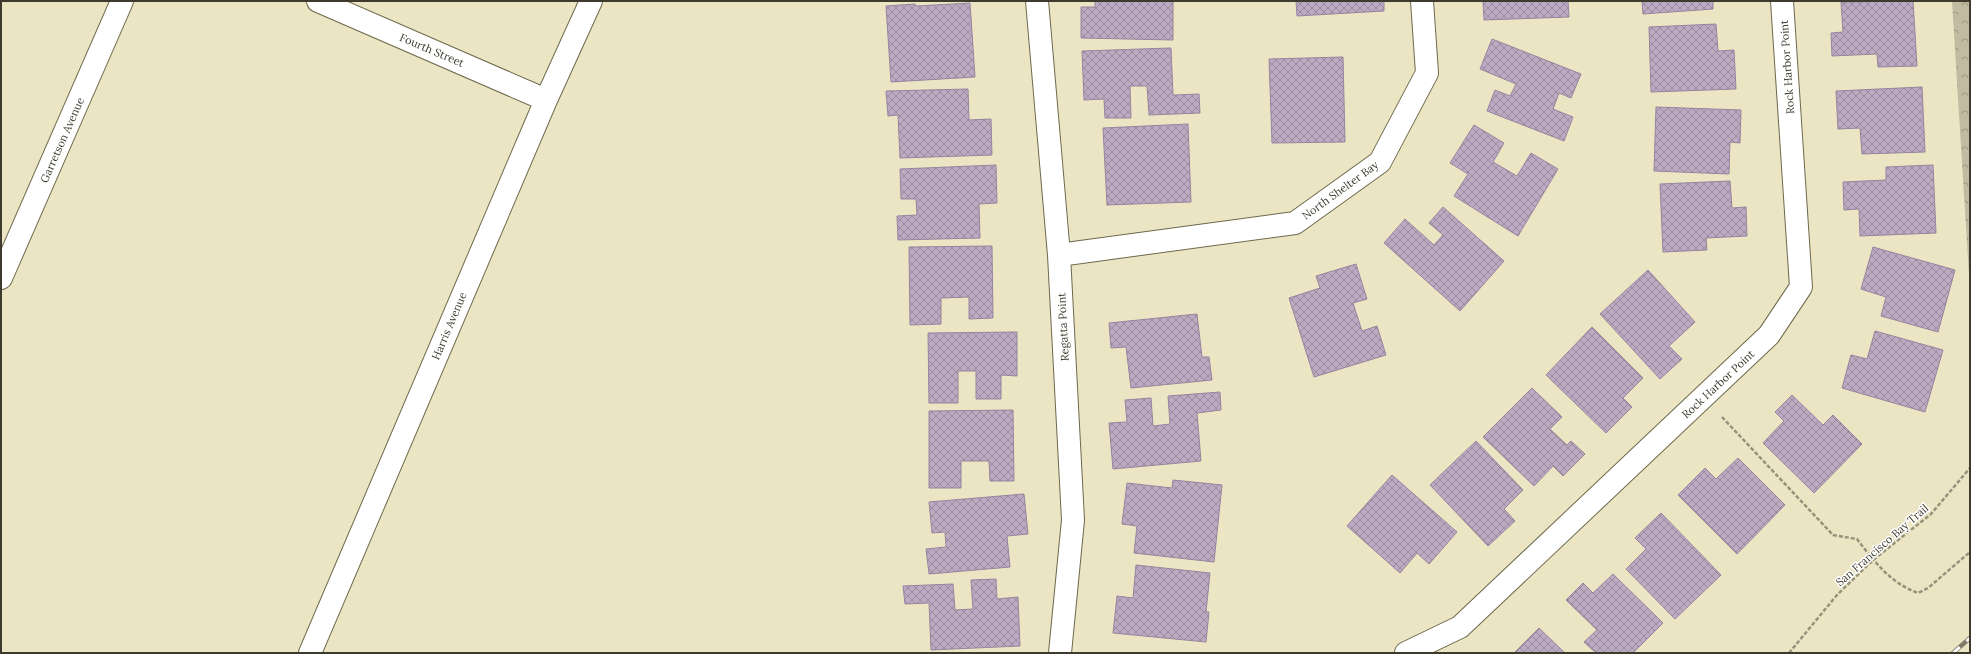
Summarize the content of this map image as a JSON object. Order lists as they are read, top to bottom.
{
  "streets": {
    "street": [
      "Fourth Street",
      "Rock Harbor Point",
      "Garretson Avenue",
      "North Shelter Bay",
      "Harris Avenue",
      "Regatta Point"
    ],
    "path": ["San Francisco Bay Trail"]
  },
  "crossings": [
    ["Fourth Street", "Harris Avenue"],
    ["North Shelter Bay", "Regatta Point"]
  ]
}
